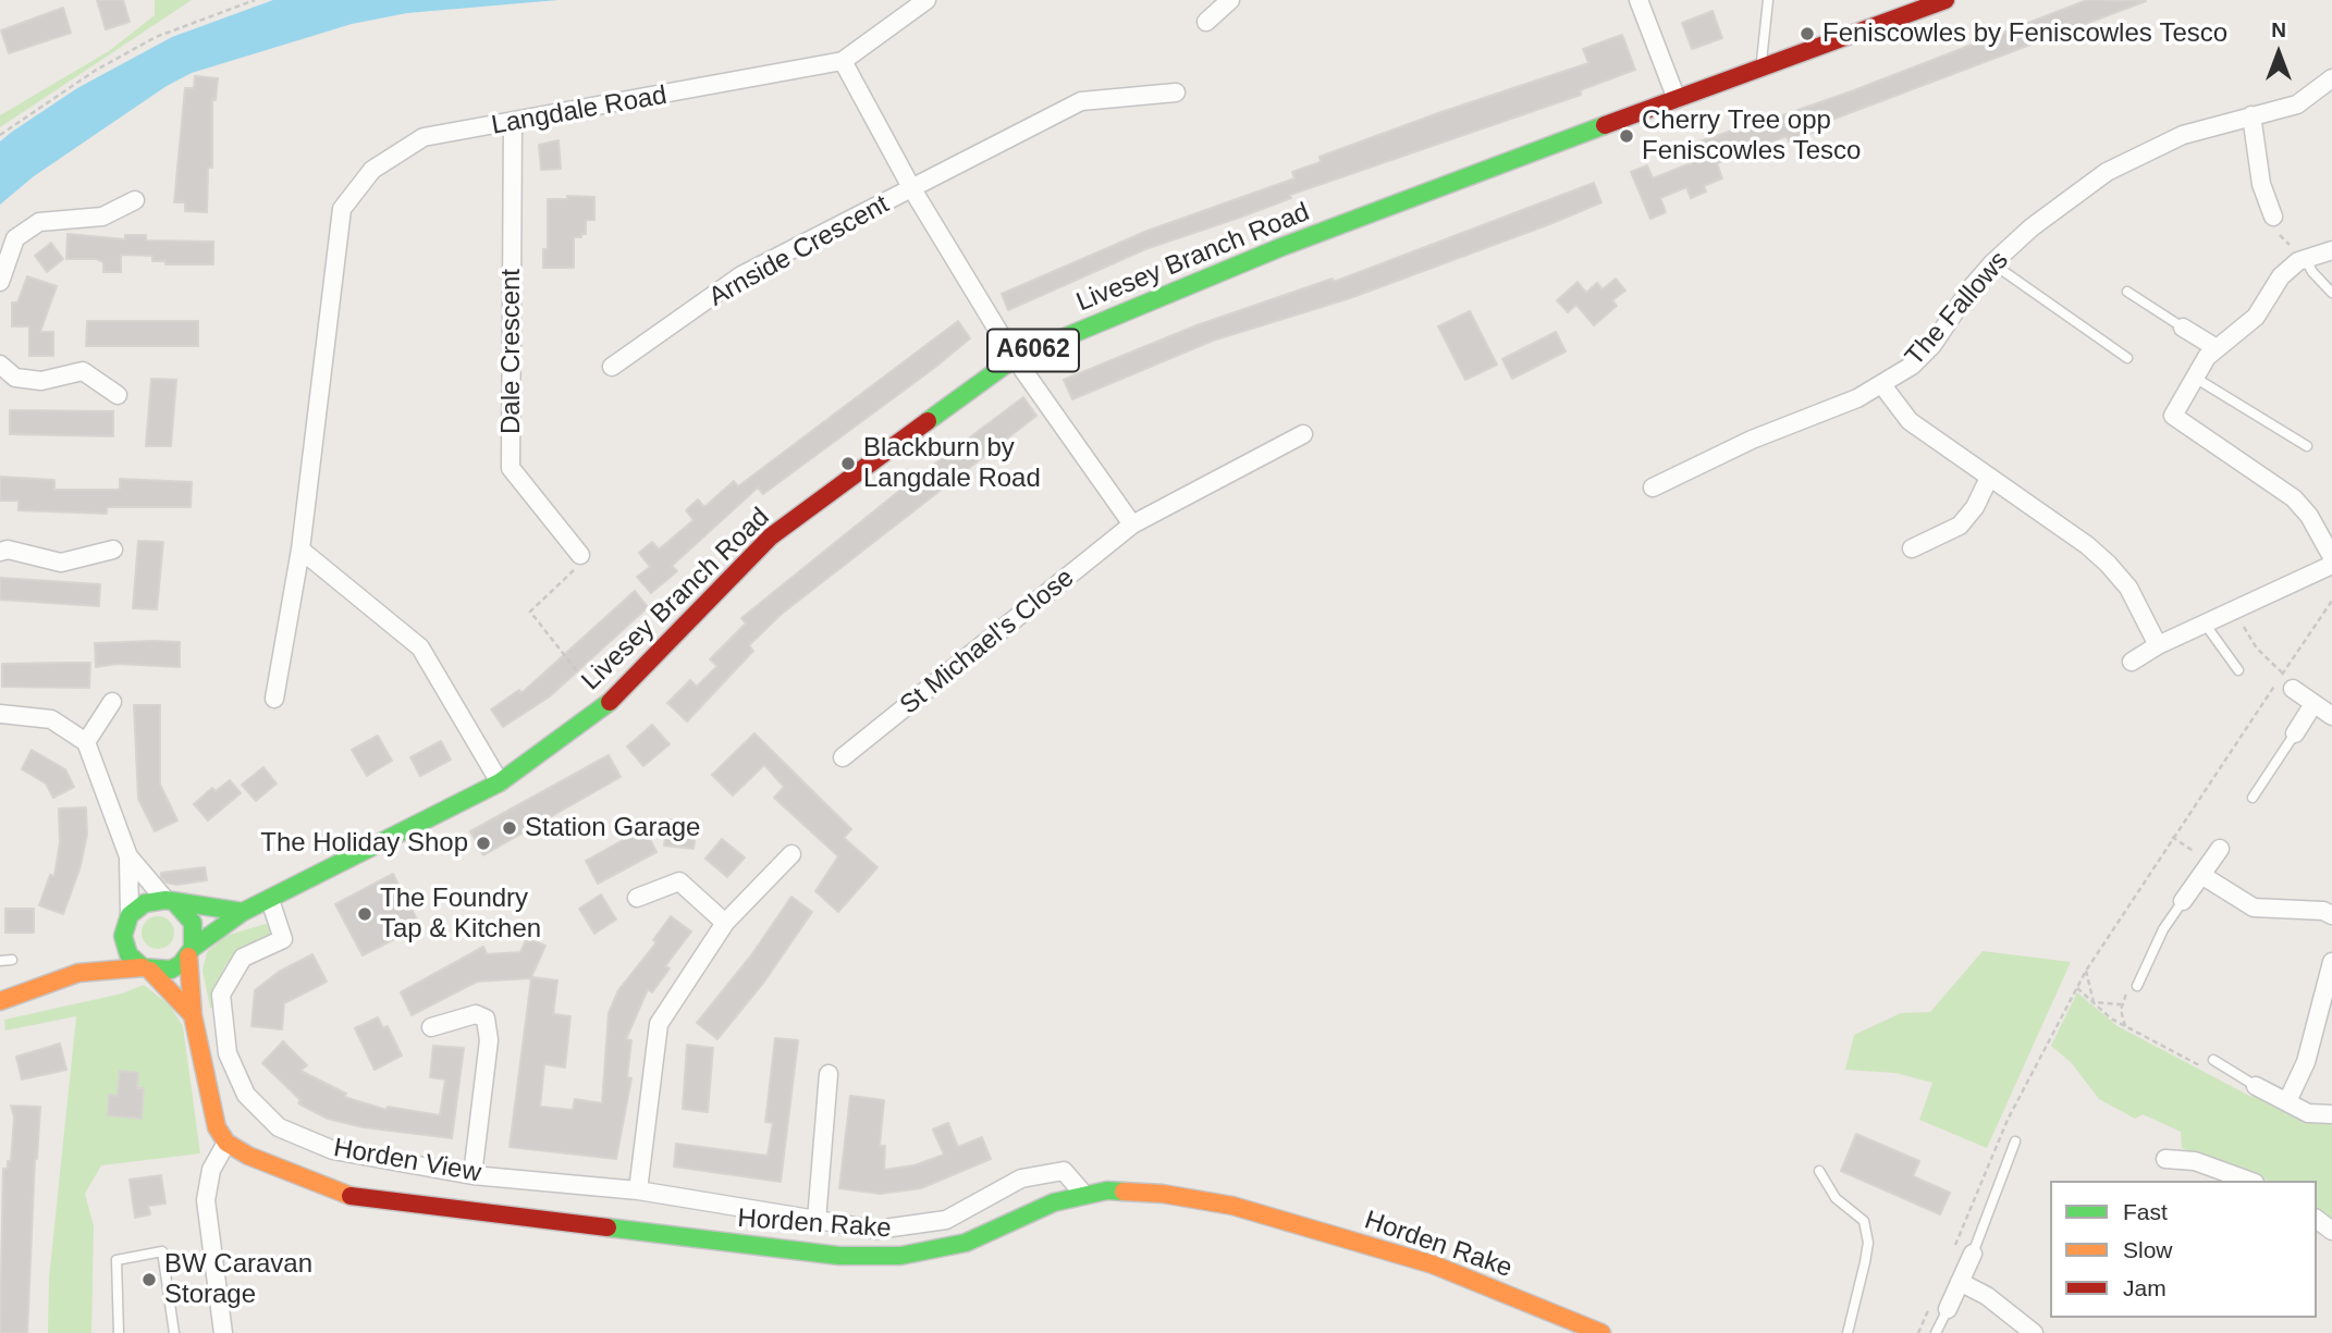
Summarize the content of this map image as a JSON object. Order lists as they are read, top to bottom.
{
  "streets": {
    "main road": ["Livesey Branch Road", "A6062", "Horden Rake"],
    "street": [
      "Langdale Road",
      "Arnside Crescent",
      "The Fallows",
      "Dale Crescent",
      "St Michael's Close",
      "Horden View"
    ]
  },
  "crossings": [
    ["Langdale Road", "Dale Crescent"],
    ["Livesey Branch Road", "Horden View"],
    ["Horden View", "Horden Rake"]
  ],
  "places": [
    "Feniscowles by Feniscowles Tesco",
    "Cherry Tree opp Feniscowles Tesco",
    "Blackburn by Langdale Road",
    "Station Garage",
    "The Holiday Shop",
    "The Foundry Tap & Kitchen",
    "BW Caravan Storage"
  ],
  "legend": ["Fast", "Slow", "Jam"],
  "north": "top"
}
